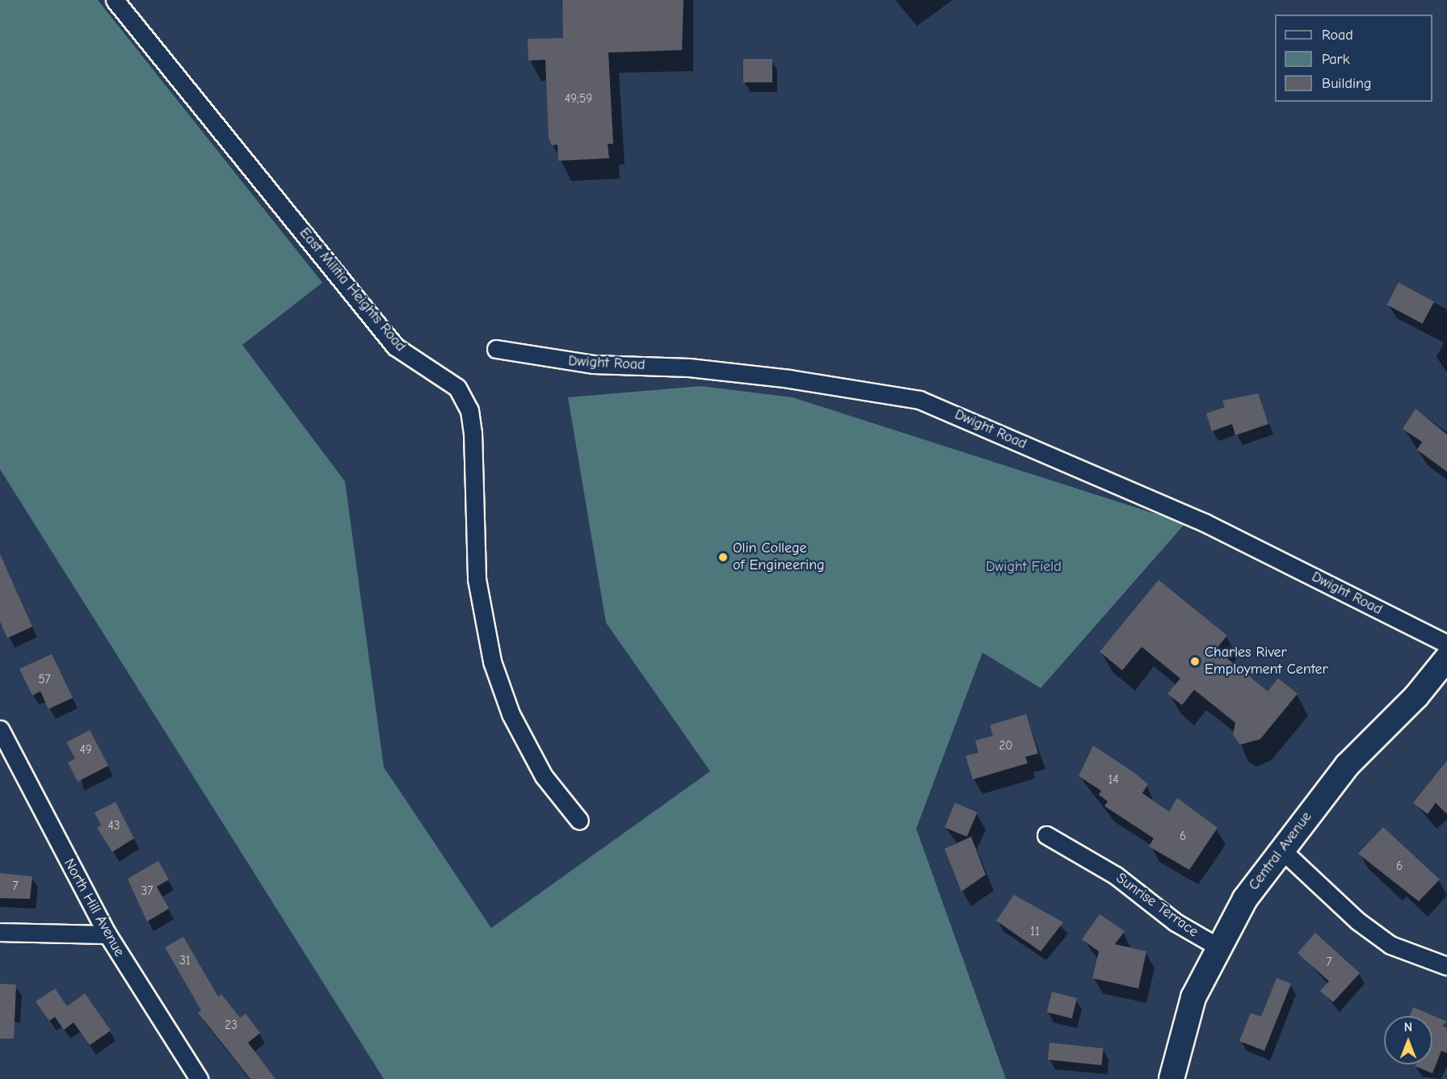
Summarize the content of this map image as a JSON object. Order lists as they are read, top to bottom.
{
  "streets": {
    "main road": ["Central Avenue"],
    "street": [
      "East Militia Heights Road",
      "Dwight Road",
      "Sunrise Terrace",
      "North Hill Avenue"
    ]
  },
  "crossings": [
    ["Central Avenue", "Sunrise Terrace"]
  ],
  "parks": ["Dwight Field"],
  "places": ["Olin College of Engineering", "Charles River Employment Center"],
  "house_numbers": [
    "49;59",
    "57",
    "20",
    "49",
    "14",
    "43",
    "6",
    "6",
    "7",
    "37",
    "11",
    "31",
    "7",
    "23"
  ],
  "legend": ["Road", "Park", "Building"],
  "north": "top"
}
